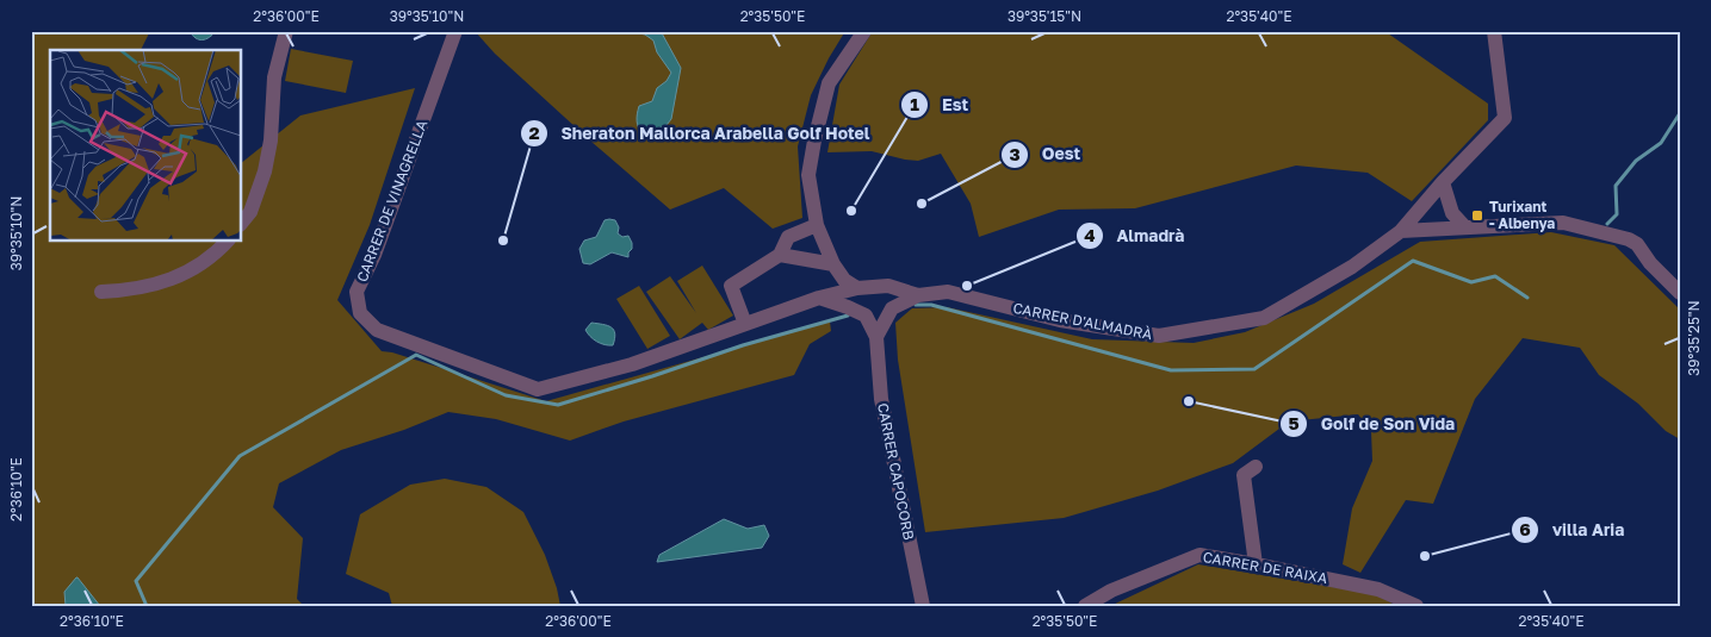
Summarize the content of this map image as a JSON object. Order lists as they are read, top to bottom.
{
  "streets": {
    "street": [
      "CARRER DE VINAGRELLA",
      "CARRER D'ALMADRÀ",
      "CARRER CAPOCORB",
      "CARRER DE RAIXA"
    ]
  },
  "crossings": [
    ["CARRER DE VINAGRELLA", "CARRER D'ALMADRÀ"]
  ],
  "places": {
    "other": [
      "Oest",
      "Est",
      "Sheraton Mallorca Arabella Golf Hotel",
      "Almadrà",
      "Golf de Son Vida",
      "villa Aria"
    ],
    "transit": ["Turixant - Albenya"]
  },
  "coordinates": [
    "2°36'00\"E",
    "39°35'10\"N",
    "2°35'50\"E",
    "39°35'15\"N",
    "2°35'40\"E",
    "39°35'25\"N",
    "2°36'10\"E"
  ]
}
